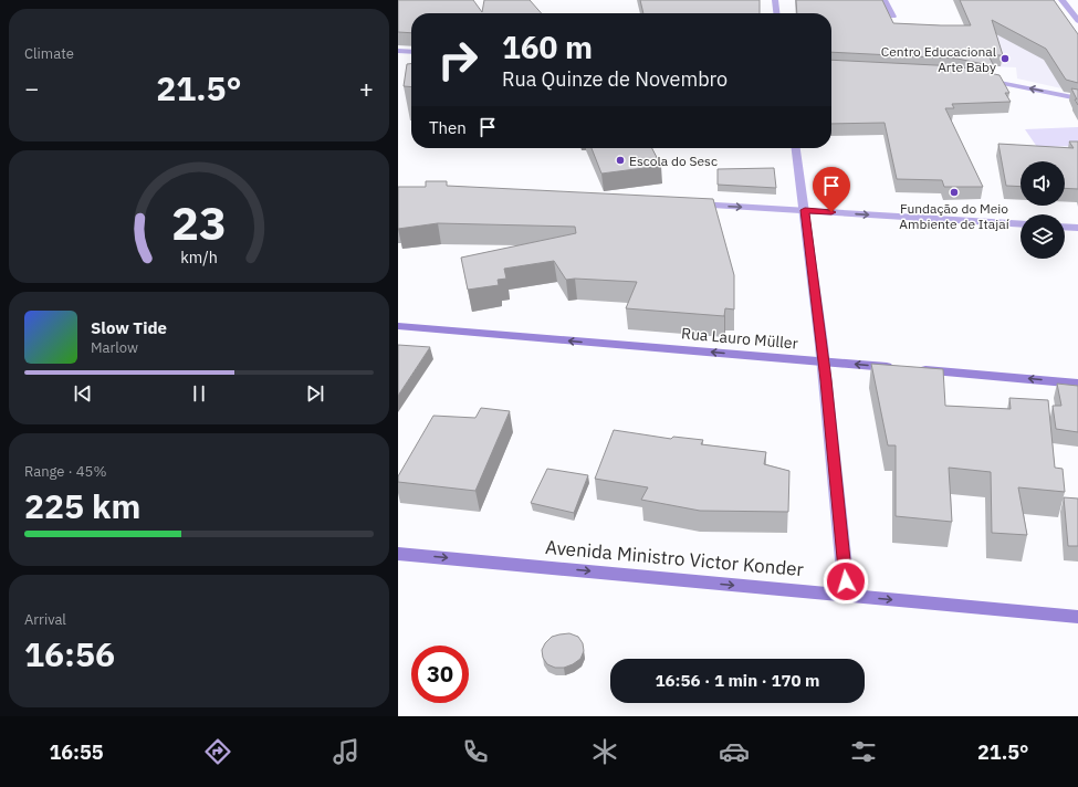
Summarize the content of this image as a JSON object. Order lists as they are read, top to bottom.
{
  "streets": {
    "main road": ["Rua Lauro Müller", "Avenida Ministro Victor Konder"]
  },
  "one_way": ["Rua Lauro Müller", "Avenida Ministro Victor Konder"],
  "places": ["Centro Educacional Arte Baby", "Escola do Sesc", "Fundação do Meio Ambiente de Itajaí"],
  "page": {
    "tile": [
      "Climate",
      ["Range · 45%", "225 km"],
      ["Arrival", "16:56"]
    ],
    "turn": ["160 m", "Rua Quinze de Novembro"],
    "heat": ["−", "21.5°", "+"],
    "then": "Then",
    "song": ["Slow Tide", "Marlow"],
    "limit": "30",
    "trip": "16:56 · 1 min · 170 m",
    "tabs": ["16:55", "21.5°"],
    "gauge": ["23", "km/h"]
  }
}
